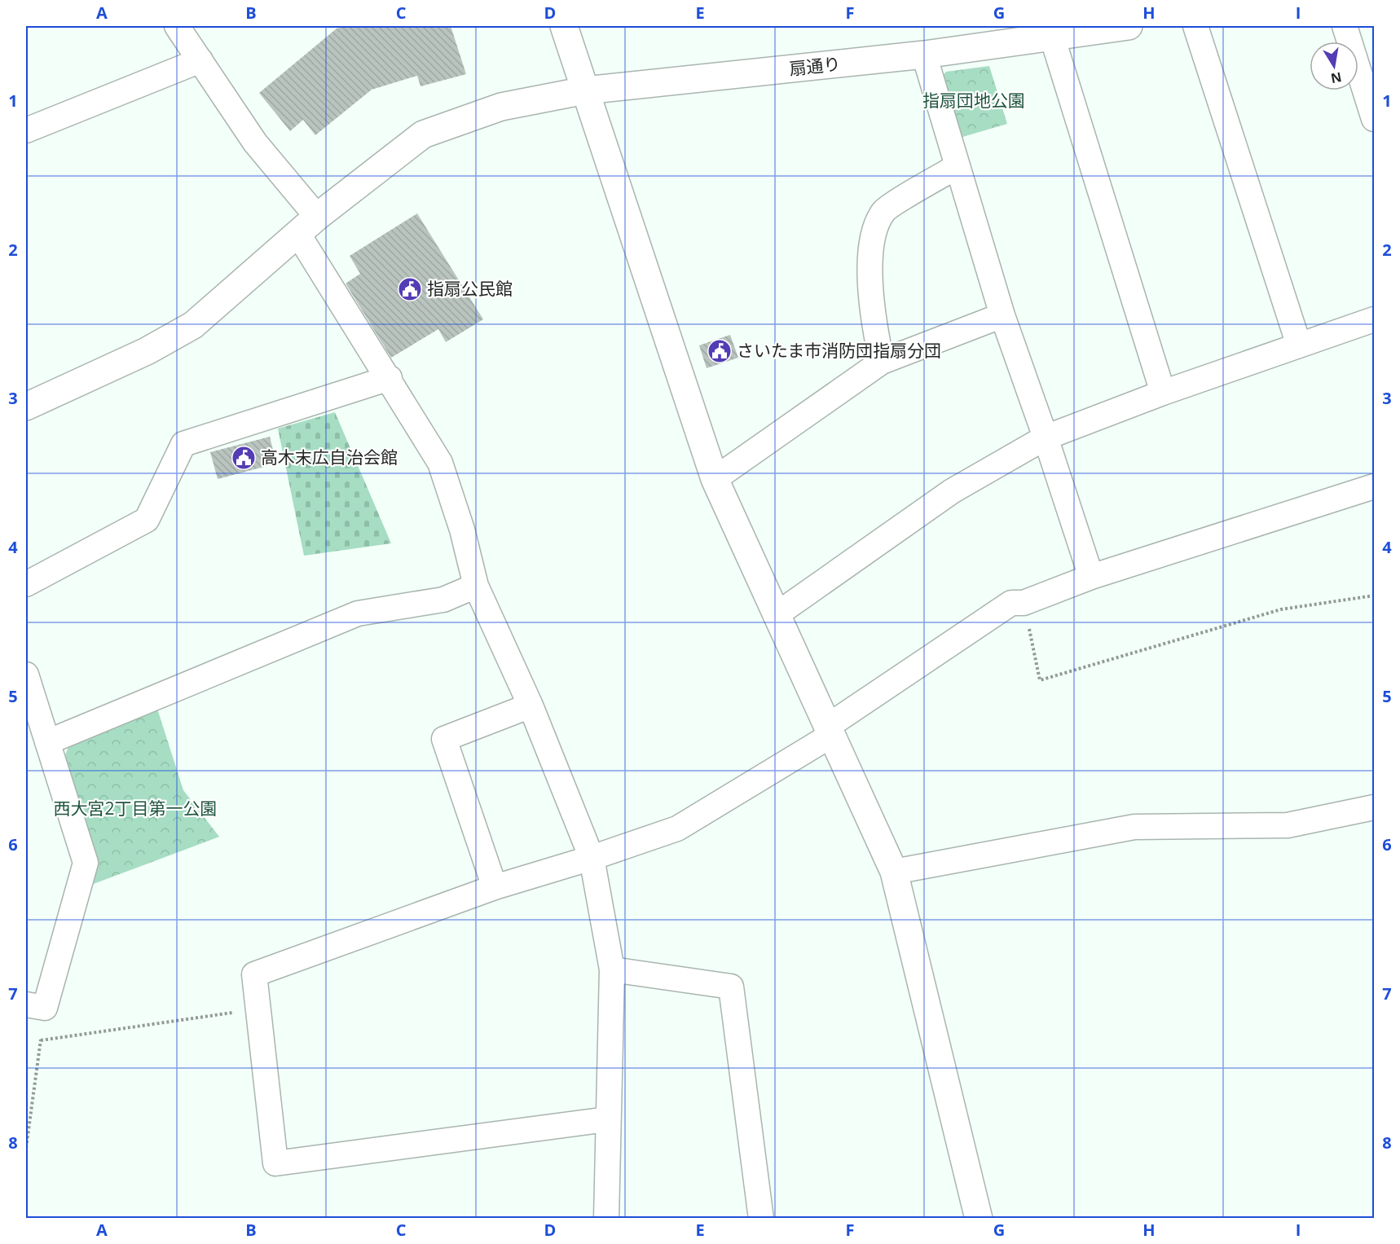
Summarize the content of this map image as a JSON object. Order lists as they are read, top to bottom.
{
  "streets": {
    "street": ["扇通り"]
  },
  "parks": ["指扇団地公園", "西大宮2丁目第一公園"],
  "places": {
    "public building": ["指扇公民館", "さいたま市消防団指扇分団", "高木末広自治会館"]
  },
  "north": "bottom",
  "grid": {
    "columns": [
      "A",
      "B",
      "C",
      "D",
      "E",
      "F",
      "G",
      "H",
      "I"
    ],
    "rows": [
      "1",
      "2",
      "3",
      "4",
      "5",
      "6",
      "7",
      "8"
    ]
  }
}
